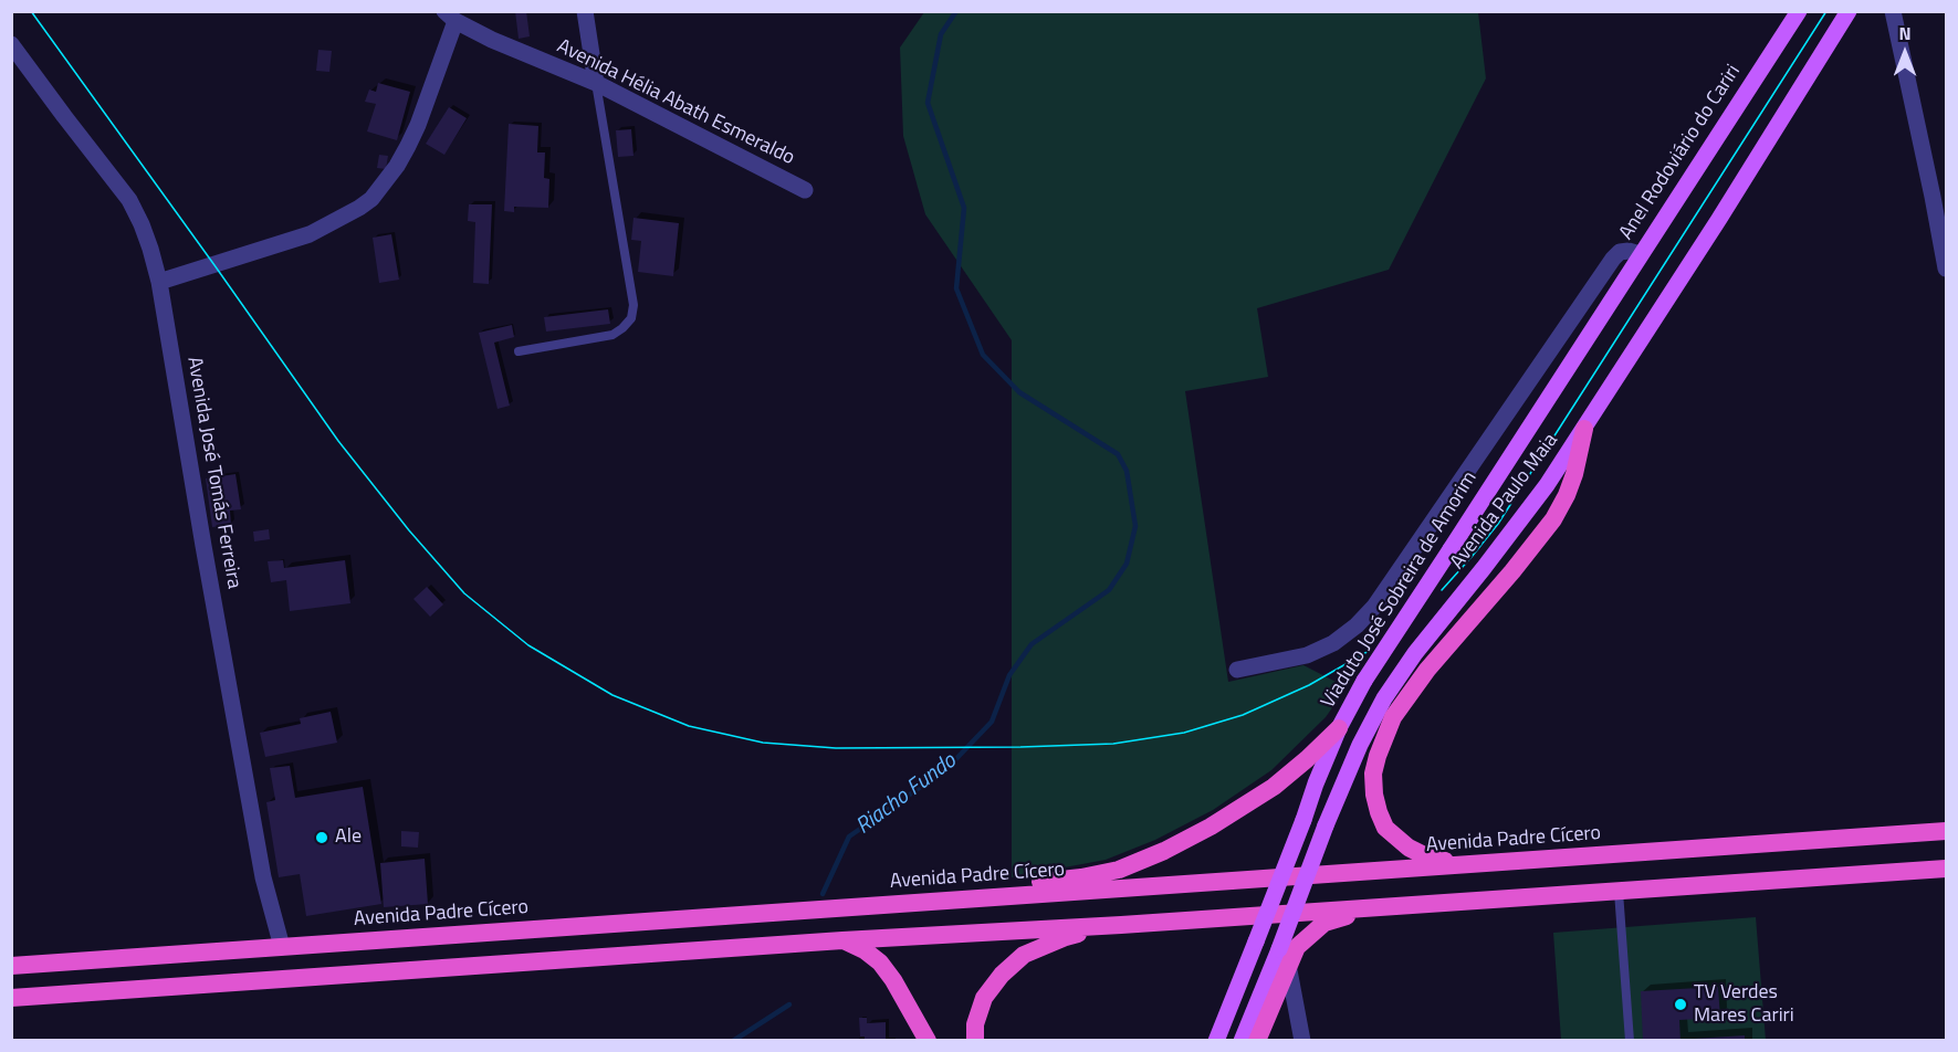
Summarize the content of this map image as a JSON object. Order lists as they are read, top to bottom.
{
  "streets": {
    "highway": ["Avenida Padre Cícero"],
    "main road": ["Anel Rodoviário do Cariri", "Avenida Paulo Maia", "Viaduto José Sobreira de Amorim"],
    "street": ["Avenida Hélia Abath Esmeraldo", "Avenida José Tomás Ferreira"]
  },
  "crossings": [
    ["Avenida Hélia Abath Esmeraldo", "Avenida José Tomás Ferreira"],
    ["Anel Rodoviário do Cariri", "Viaduto José Sobreira de Amorim"],
    ["Avenida José Tomás Ferreira", "Avenida Padre Cícero"]
  ],
  "water": ["Riacho Fundo"],
  "places": ["Ale", "TV Verdes Mares Cariri"],
  "north": "top"
}
